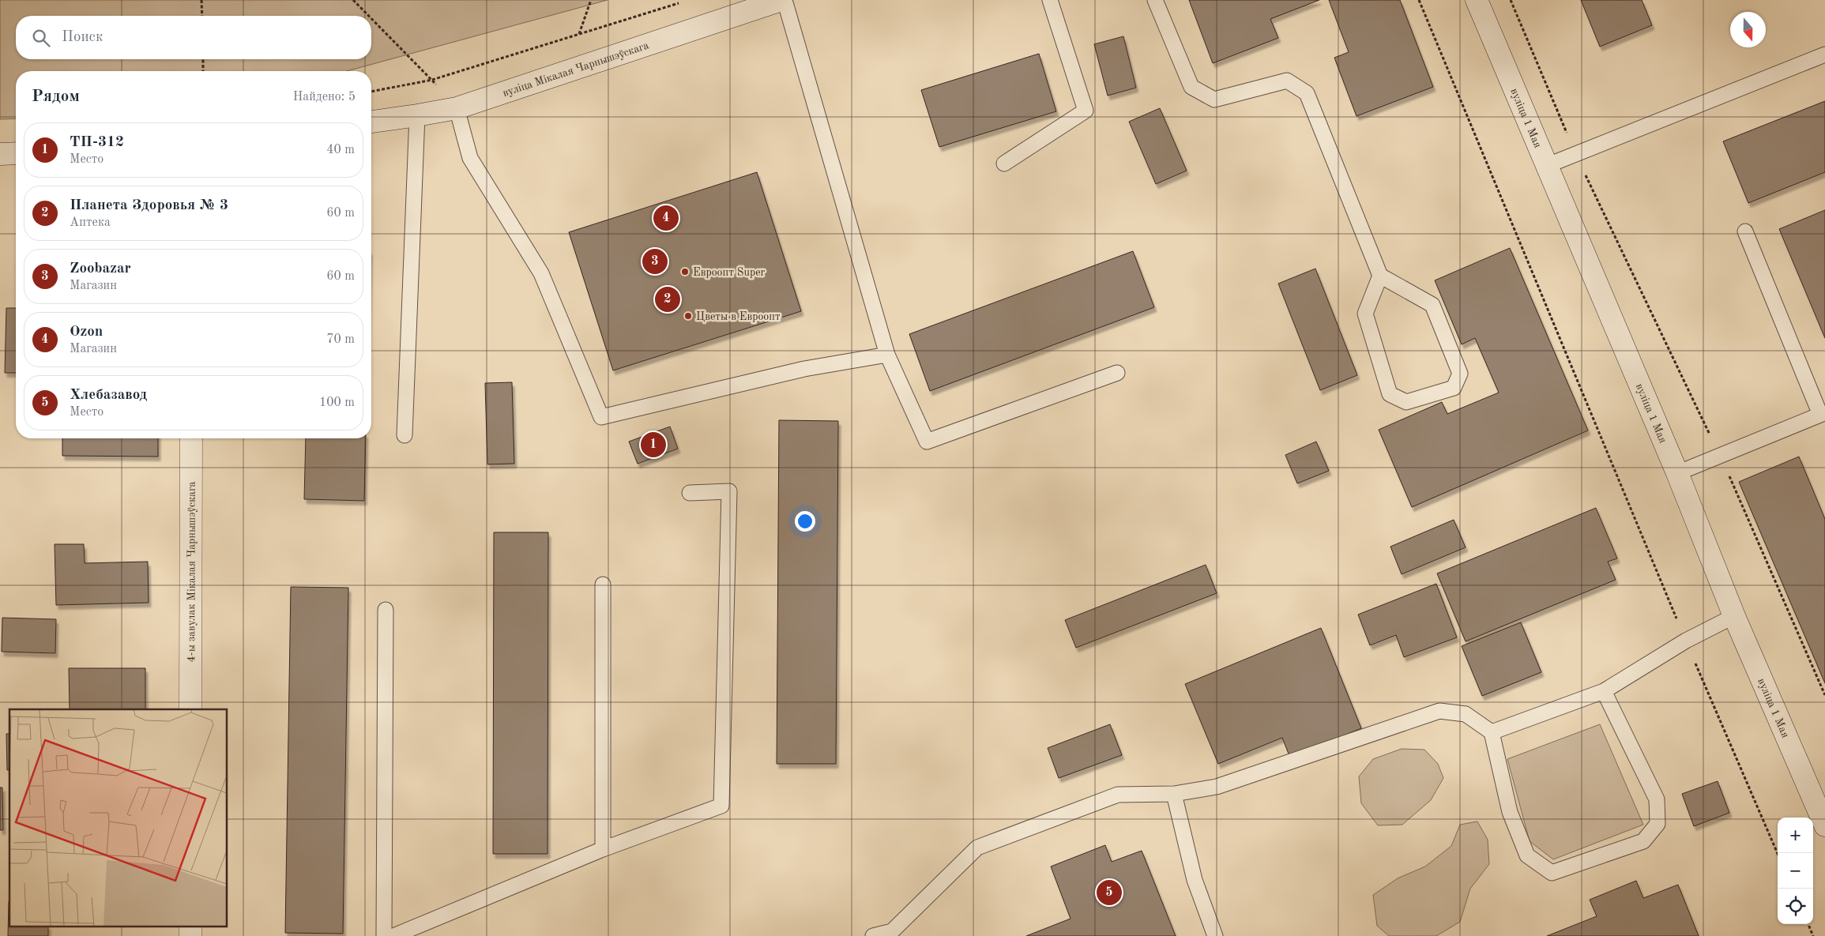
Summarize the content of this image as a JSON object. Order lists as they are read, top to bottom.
{
  "streets": {
    "street": ["вуліца Мікалая Чарнышэўскага", "вуліца 1 Мая", "4-ы завулак Мікалая Чарнышэўскага"]
  },
  "places": ["Евроопт Super", "Цветы в Евроопт"],
  "north": "bottom",
  "page": {
    "search": "Поиск",
    "heading": ["Рядом", "Найдено: 5"],
    "list": [
      {
        "mark": "1",
        "name": "ТП-312",
        "note": "Место",
        "value": "40 m"
      },
      {
        "mark": "2",
        "name": "Планета Здоровья № 3",
        "note": "Аптека",
        "value": "60 m"
      },
      {
        "mark": "3",
        "name": "Zoobazar",
        "note": "Магазин",
        "value": "60 m"
      },
      {
        "mark": "4",
        "name": "Ozon",
        "note": "Магазин",
        "value": "70 m"
      },
      {
        "mark": "5",
        "name": "Хлебазавод",
        "note": "Место",
        "value": "100 m"
      }
    ],
    "pins": [
      "4",
      "3",
      "2",
      "1",
      "5"
    ],
    "map_buttons": ["+", "−"]
  }
}
